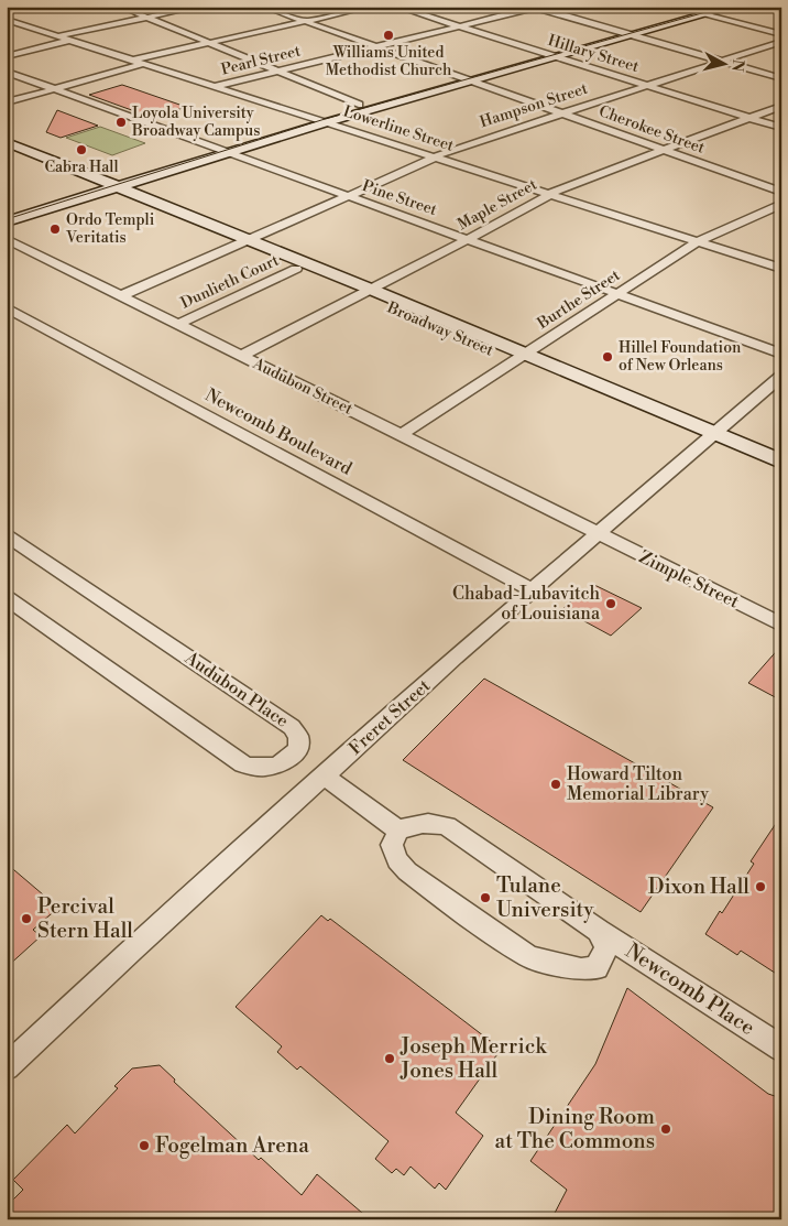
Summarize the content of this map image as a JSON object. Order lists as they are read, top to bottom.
{
  "streets": {
    "main road": ["Broadway Street"],
    "street": [
      "Hillary Street",
      "Pearl Street",
      "Hampson Street",
      "Lowerline Street",
      "Cherokee Street",
      "Pine Street",
      "Maple Street",
      "Dunlieth Court",
      "Burthe Street",
      "Audubon Street",
      "Newcomb Boulevard",
      "Zimple Street",
      "Audubon Place",
      "Freret Street",
      "Newcomb Place"
    ]
  },
  "crossings": [
    ["Hillary Street", "Pearl Street"],
    ["Hillary Street", "Hampson Street"],
    ["Hillary Street", "Maple Street"],
    ["Pearl Street", "Lowerline Street"],
    ["Pearl Street", "Cherokee Street"],
    ["Hampson Street", "Lowerline Street"],
    ["Hampson Street", "Cherokee Street"],
    ["Hampson Street", "Pine Street"],
    ["Hampson Street", "Broadway Street"],
    ["Hampson Street", "Audubon Street"],
    ["Lowerline Street", "Maple Street"],
    ["Lowerline Street", "Burthe Street"],
    ["Cherokee Street", "Maple Street"],
    ["Pine Street", "Maple Street"],
    ["Pine Street", "Burthe Street"],
    ["Maple Street", "Broadway Street"],
    ["Maple Street", "Audubon Street"],
    ["Dunlieth Court", "Broadway Street"],
    ["Dunlieth Court", "Audubon Street"],
    ["Burthe Street", "Broadway Street"],
    ["Burthe Street", "Audubon Street"],
    ["Broadway Street", "Freret Street"],
    ["Audubon Street", "Zimple Street"],
    ["Audubon Street", "Freret Street"],
    ["Newcomb Boulevard", "Freret Street"],
    ["Zimple Street", "Freret Street"]
  ],
  "places": [
    "Williams United Methodist Church",
    "Loyola University Broadway Campus",
    "Cabra Hall",
    "Ordo Templi Veritatis",
    "Hillel Foundation of New Orleans",
    "Chabad-Lubavitch of Louisiana",
    "Howard Tilton Memorial Library",
    "Dixon Hall",
    "Tulane University",
    "Percival Stern Hall",
    "Joseph Merrick Jones Hall",
    "Dining Room at The Commons",
    "Fogelman Arena"
  ],
  "north": "right"
}
